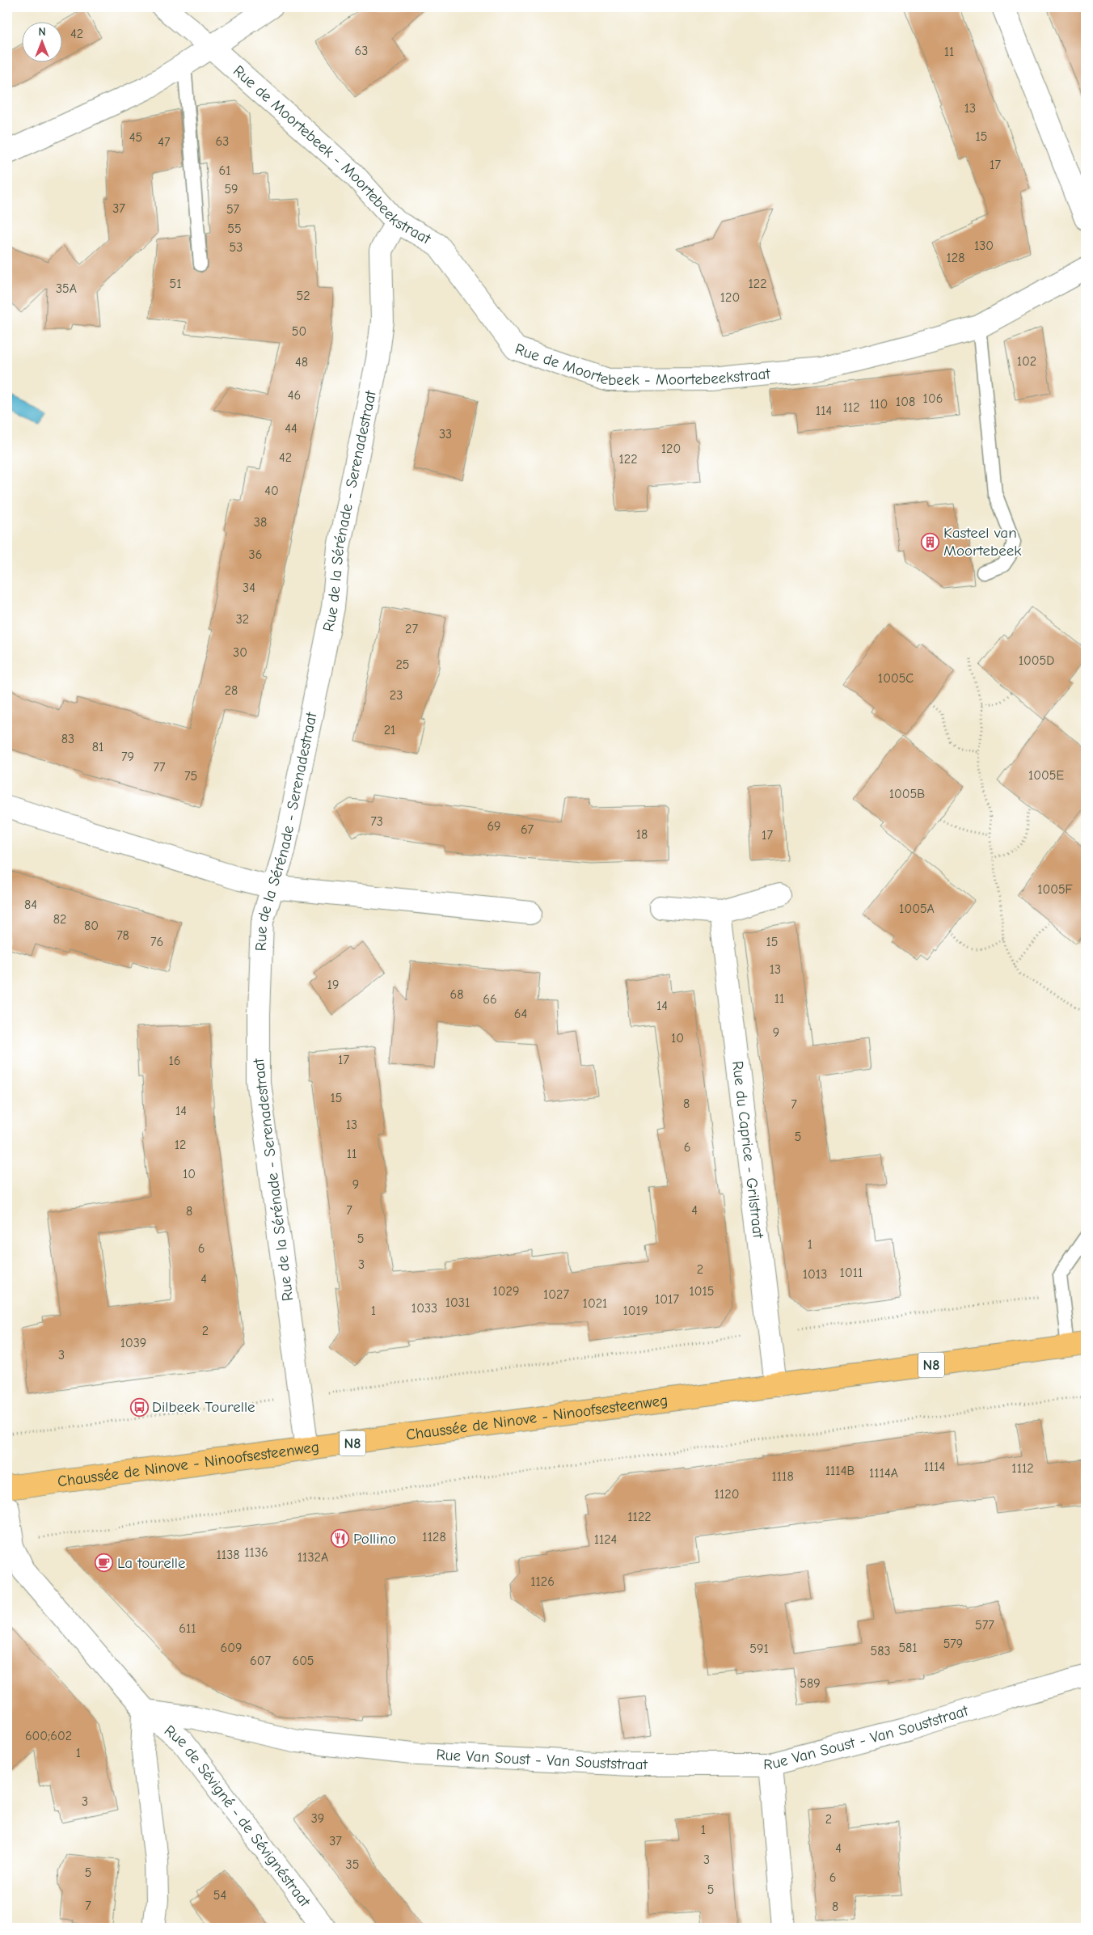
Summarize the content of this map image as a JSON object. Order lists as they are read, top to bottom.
{
  "streets": {
    "main road": ["N8", "Chaussée de Ninove - Ninoofsesteenweg"],
    "street": [
      "Rue de Moortebeek - Moortebeekstraat",
      "Rue de la Sérénade - Serenadestraat",
      "Rue du Caprice - Grilstraat",
      "Rue Van Soust - Van Souststraat",
      "Rue de Sévigné - de Sévignéstraat"
    ]
  },
  "crossings": [
    ["Rue de Moortebeek - Moortebeekstraat", "Rue de la Sérénade - Serenadestraat"],
    ["Rue de la Sérénade - Serenadestraat", "Chaussée de Ninove - Ninoofsesteenweg"],
    ["Rue du Caprice - Grilstraat", "Chaussée de Ninove - Ninoofsesteenweg"],
    ["Rue Van Soust - Van Souststraat", "Rue de Sévigné - de Sévignéstraat"]
  ],
  "places": {
    "building": ["Kasteel van Moortebeek"],
    "bus stop": ["Dilbeek Tourelle"],
    "restaurant": ["Pollino"],
    "cafe": ["La tourelle"]
  },
  "house_numbers": [
    "42",
    "63",
    "11",
    "13",
    "15",
    "45",
    "63",
    "47",
    "17",
    "61",
    "59",
    "37",
    "57",
    "55",
    "130",
    "53",
    "128",
    "51",
    "122",
    "35A",
    "52",
    "120",
    "50",
    "102",
    "48",
    "46",
    "106",
    "108",
    "110",
    "112",
    "114",
    "44",
    "33",
    "120",
    "42",
    "122",
    "40",
    "38",
    "36",
    "34",
    "32",
    "27",
    "30",
    "1005D",
    "25",
    "1005C",
    "28",
    "23",
    "21",
    "83",
    "81",
    "79",
    "77",
    "1005E",
    "75",
    "1005B",
    "73",
    "69",
    "67",
    "18",
    "17",
    "1005F",
    "84",
    "1005A",
    "82",
    "80",
    "78",
    "76",
    "15",
    "13",
    "19",
    "68",
    "11",
    "66",
    "14",
    "64",
    "9",
    "10",
    "17",
    "16",
    "15",
    "8",
    "7",
    "14",
    "13",
    "5",
    "12",
    "6",
    "11",
    "10",
    "9",
    "7",
    "4",
    "8",
    "5",
    "1",
    "6",
    "3",
    "2",
    "1011",
    "1013",
    "4",
    "1029",
    "1015",
    "1027",
    "1017",
    "1031",
    "1021",
    "1033",
    "1",
    "1019",
    "2",
    "1039",
    "3",
    "1114",
    "1112",
    "1114B",
    "1114A",
    "1118",
    "1120",
    "1122",
    "1128",
    "1124",
    "1136",
    "1138",
    "1132A",
    "1126",
    "577",
    "611",
    "579",
    "609",
    "581",
    "591",
    "583",
    "607",
    "605",
    "589",
    "600;602",
    "1",
    "3",
    "39",
    "2",
    "1",
    "37",
    "4",
    "3",
    "35",
    "5",
    "6",
    "5",
    "54",
    "7",
    "8"
  ],
  "north": "top"
}
